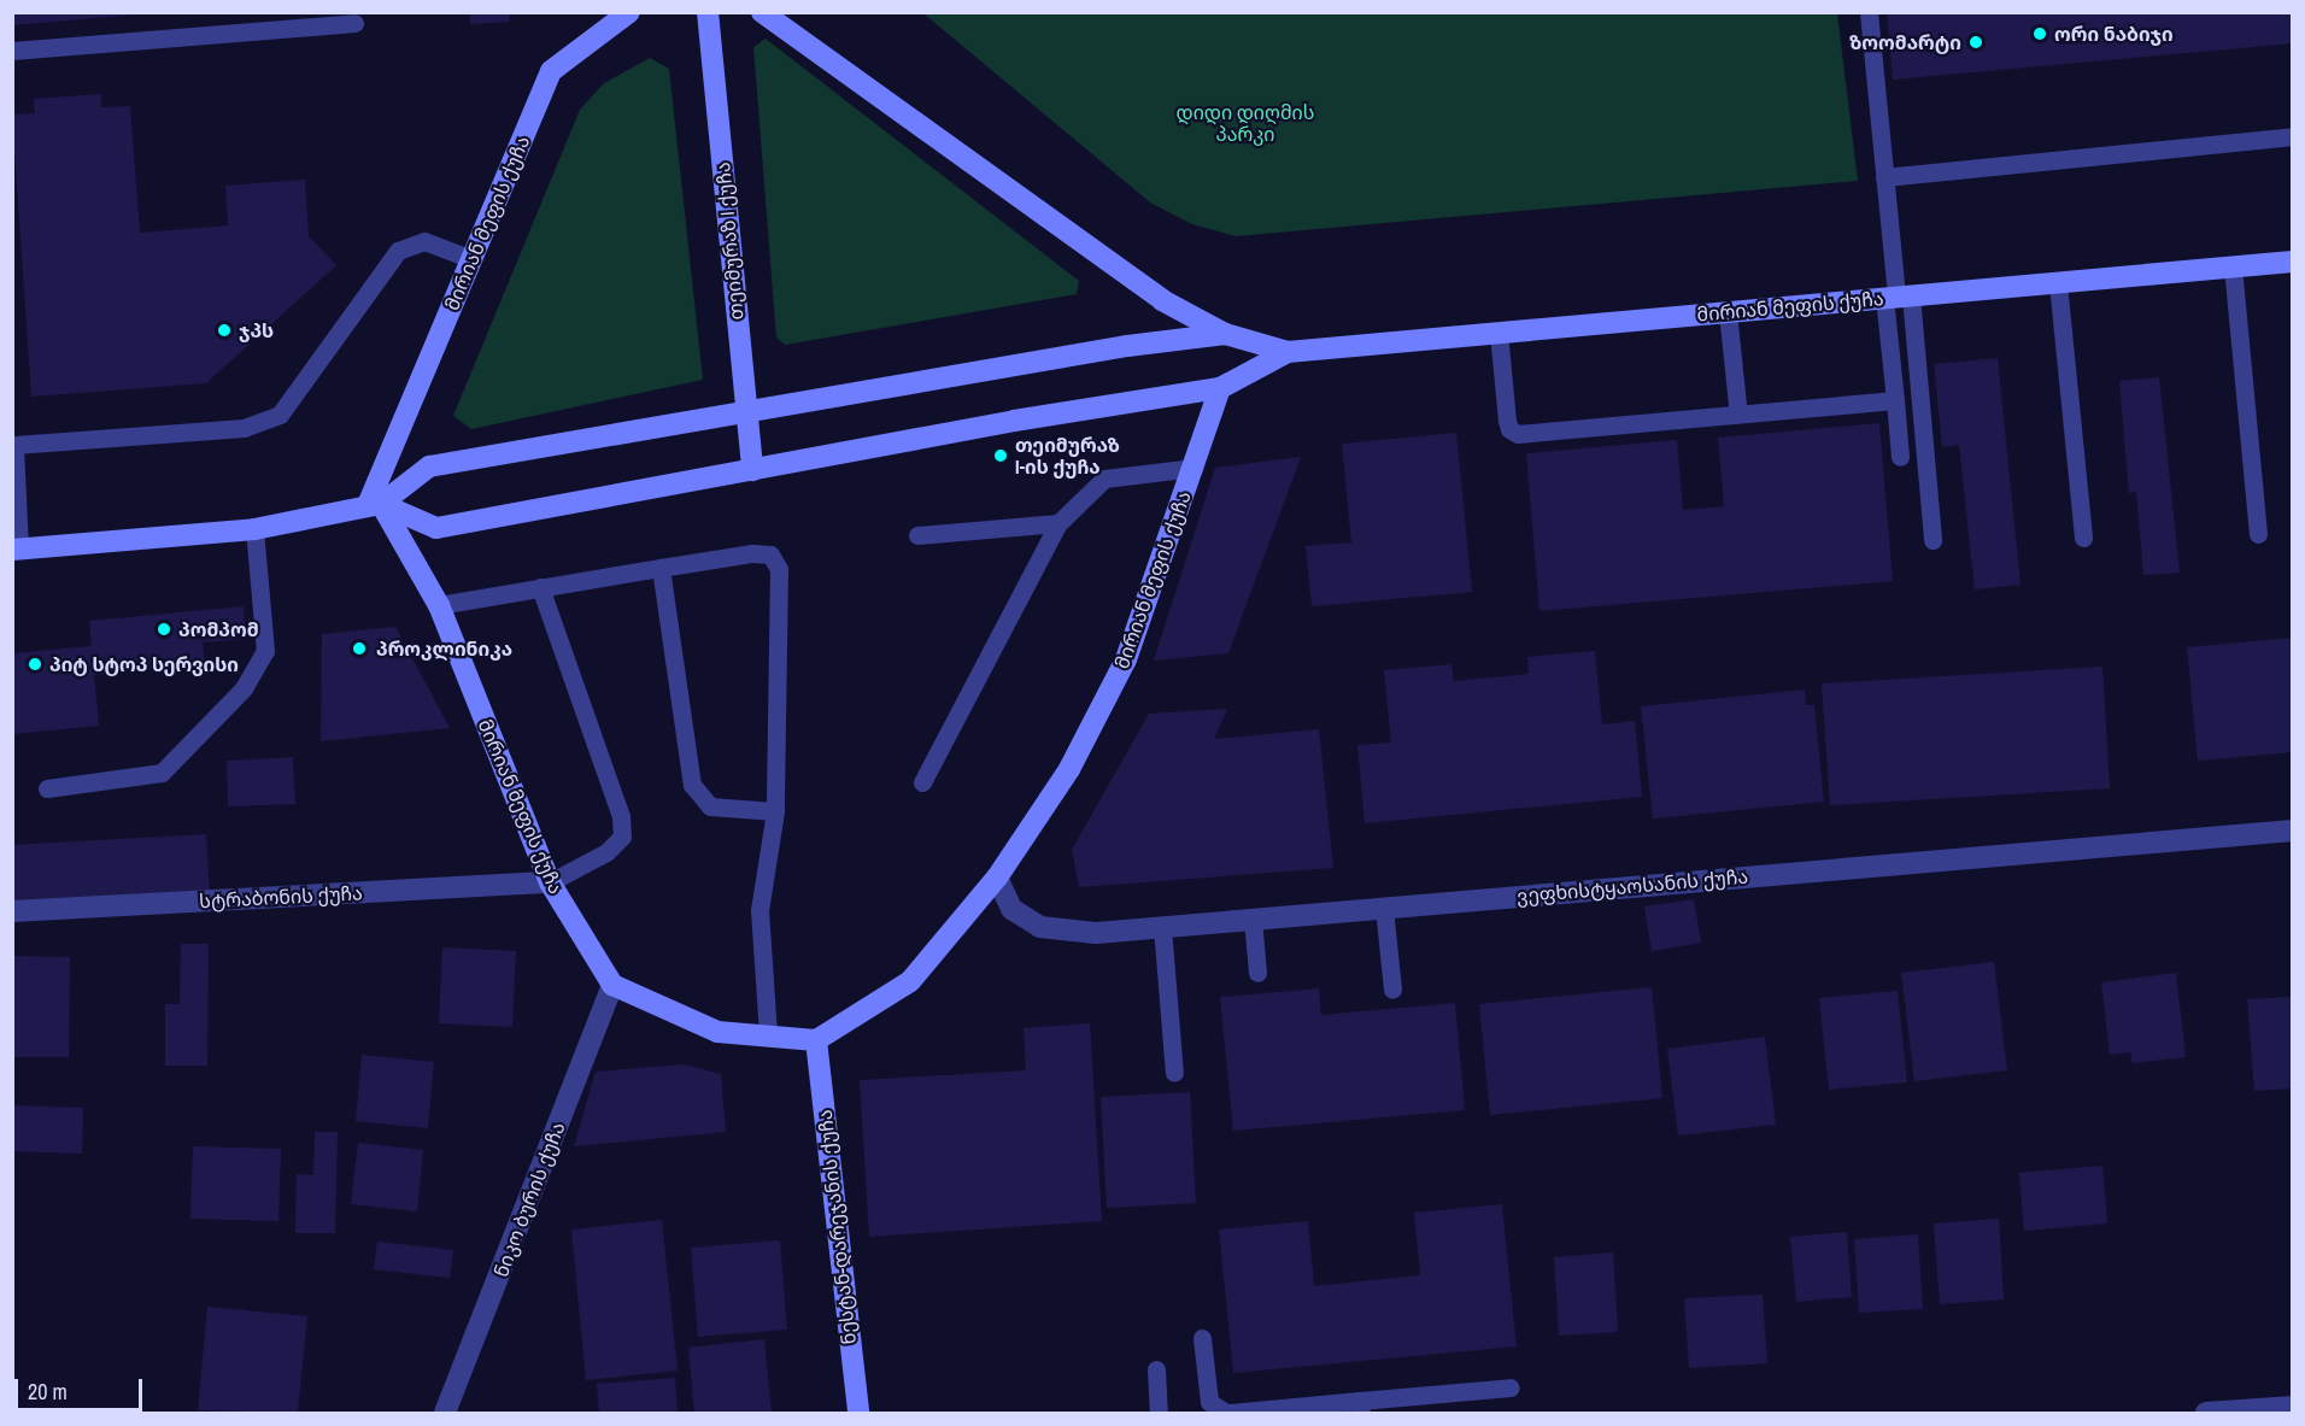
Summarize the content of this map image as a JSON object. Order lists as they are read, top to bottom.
{
  "streets": {
    "street": [
      "მირიან მეფის ქუჩა",
      "თეიმურაზ I ქუჩა",
      "ვეფხისტყაოსანის ქუჩა",
      "სტრაბონის ქუჩა",
      "ნიკო ბურის ქუჩა",
      "ნესტან-დარეჯანის ქუჩა"
    ]
  },
  "crossings": [
    ["მირიან მეფის ქუჩა", "თეიმურაზ I ქუჩა"],
    ["მირიან მეფის ქუჩა", "ვეფხისტყაოსანის ქუჩა"],
    ["მირიან მეფის ქუჩა", "სტრაბონის ქუჩა"],
    ["მირიან მეფის ქუჩა", "ნიკო ბურის ქუჩა"],
    ["მირიან მეფის ქუჩა", "ნესტან-დარეჯანის ქუჩა"]
  ],
  "parks": ["დიდი დიღმის პარკი"],
  "places": [
    "ორი ნაბიჯი",
    "ზოომარტი",
    "ჯპს",
    "თეიმურაზ I-ის ქუჩა",
    "პომპომ",
    "პროკლინიკა",
    "პიტ სტოპ სერვისი"
  ],
  "scale_bar": "20 m"
}
